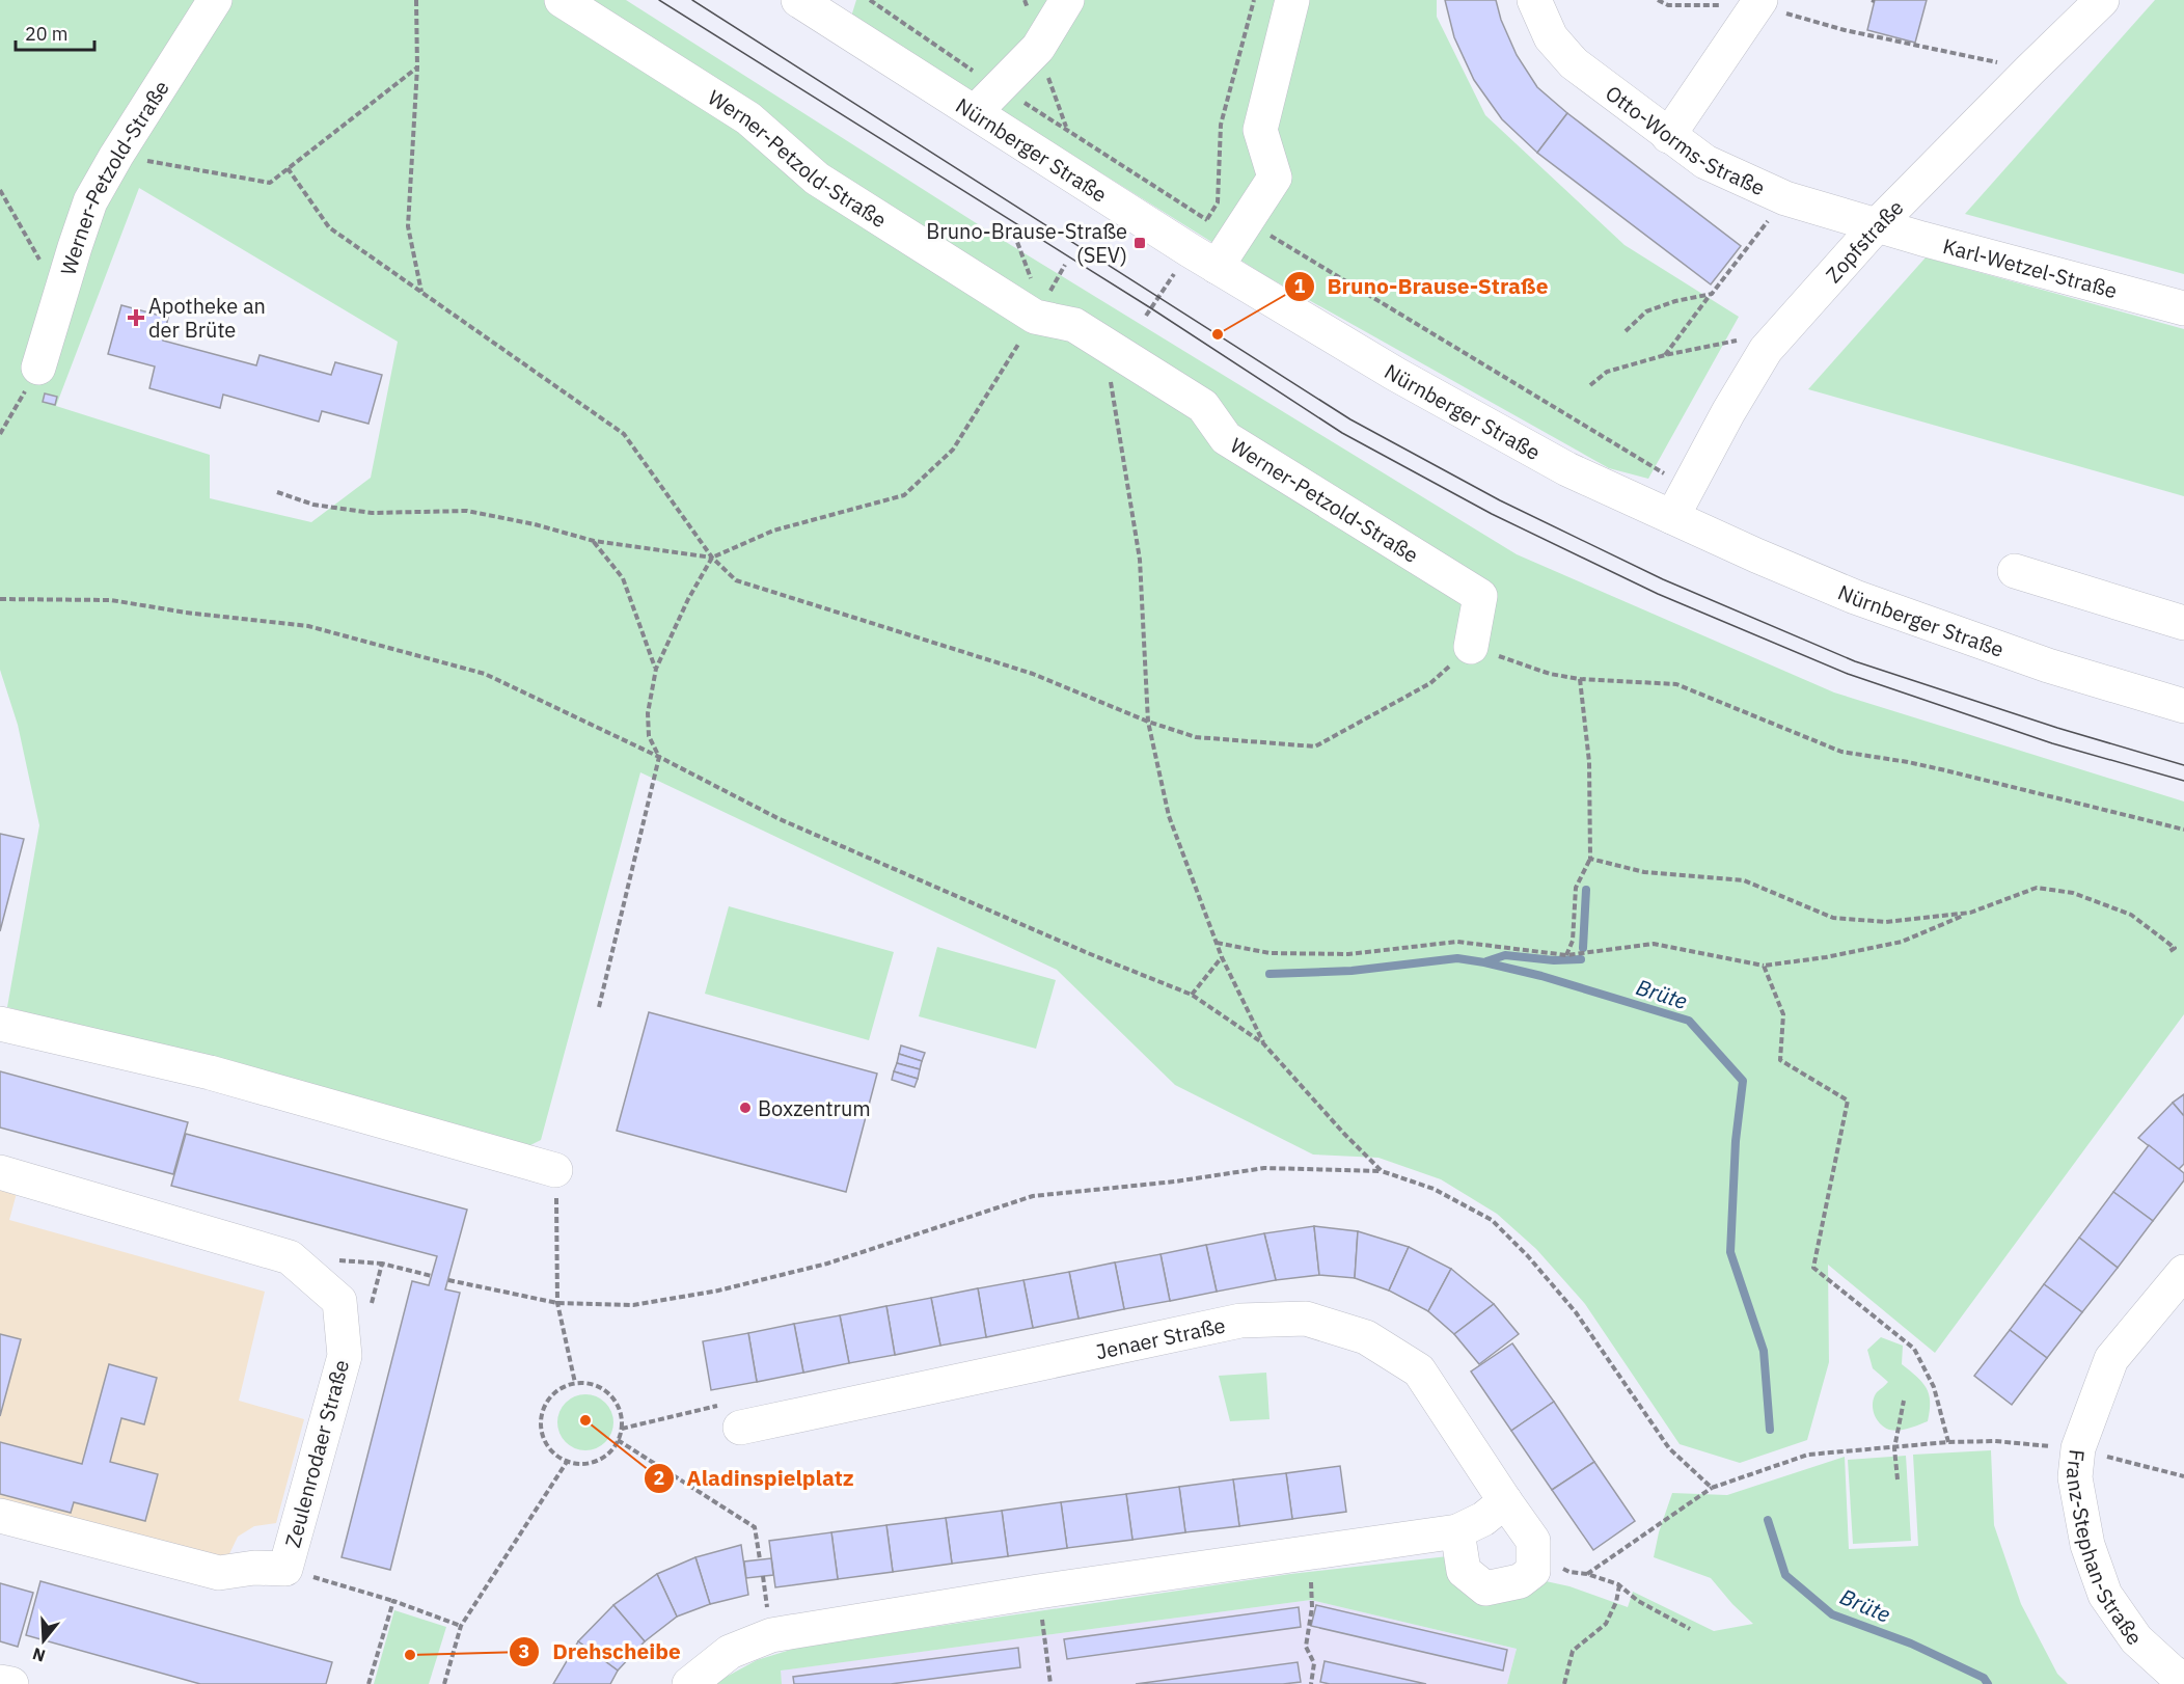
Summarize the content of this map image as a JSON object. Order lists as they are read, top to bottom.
{
  "streets": {
    "street": [
      "Otto-Worms-Straße",
      "Nürnberger Straße",
      "Werner-Petzold-Straße",
      "Zopfstraße",
      "Karl-Wetzel-Straße",
      "Jenaer Straße",
      "Zeulenrodaer Straße",
      "Franz-Stephan-Straße"
    ]
  },
  "crossings": [
    ["Otto-Worms-Straße", "Zopfstraße"],
    ["Otto-Worms-Straße", "Karl-Wetzel-Straße"],
    ["Nürnberger Straße", "Zopfstraße"],
    ["Zopfstraße", "Karl-Wetzel-Straße"]
  ],
  "water": ["Brüte"],
  "places": {
    "transit": ["Bruno-Brause-Straße (SEV)"],
    "health": ["Apotheke an der Brüte"],
    "other": [
      "Bruno-Brause-Straße",
      "Boxzentrum",
      "Aladinspielplatz",
      "Drehscheibe"
    ]
  },
  "scale_bar": "20 m",
  "north": "bottom"
}
